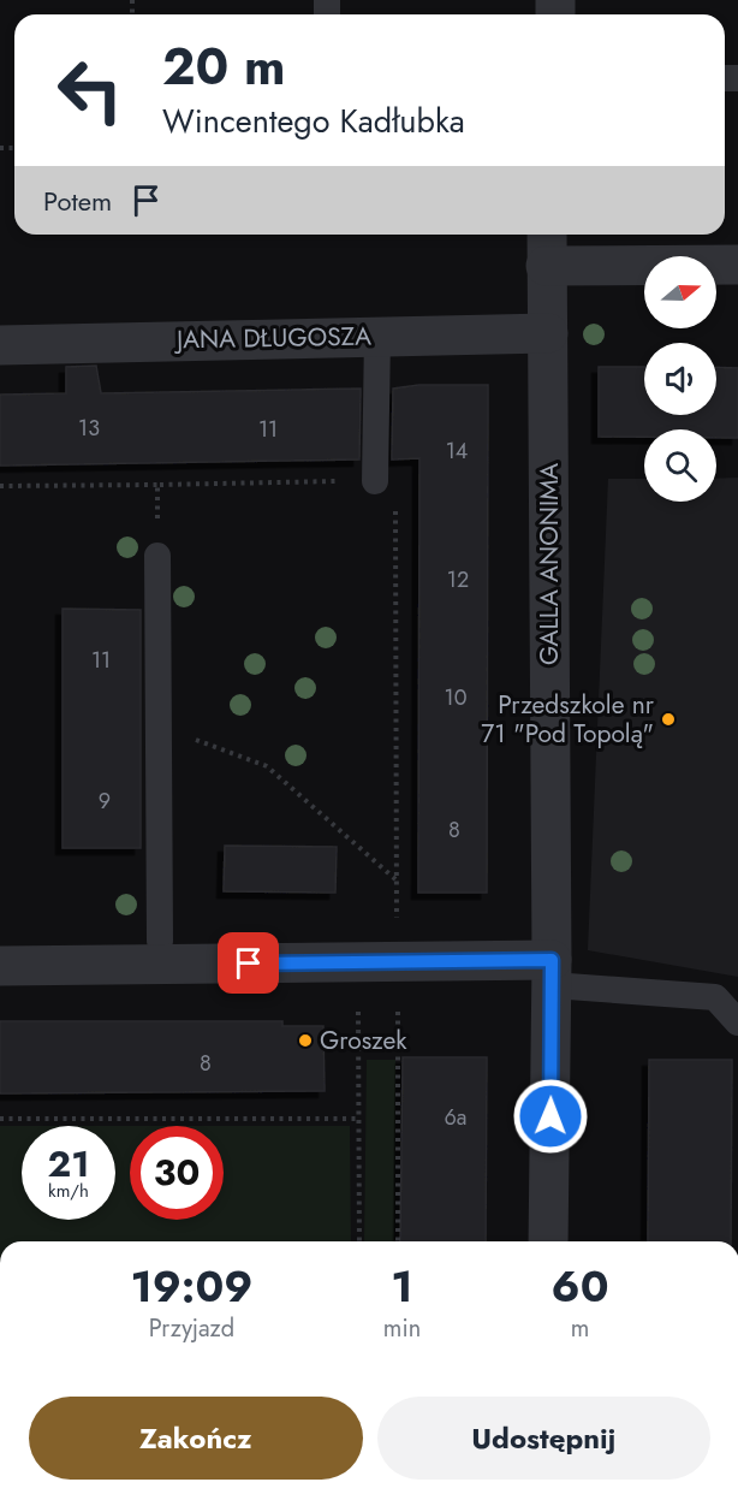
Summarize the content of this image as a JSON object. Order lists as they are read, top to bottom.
{
  "streets": {
    "street": ["JANA DŁUGOSZA", "GALLA ANONIMA"]
  },
  "crossings": [
    ["JANA DŁUGOSZA", "GALLA ANONIMA"]
  ],
  "places": ["Przedszkole nr 71 \"Pod Topolą\"", "Groszek"],
  "house_numbers": [
    "13",
    "11",
    "14",
    "12",
    "11",
    "10",
    "9",
    "8",
    "8",
    "6a"
  ],
  "north": "right",
  "page": {
    "turn": ["20 m", "Wincentego Kadłubka"],
    "then": "Potem",
    "speed": "21 km/h",
    "limit": "30",
    "eta": [
      "19:09",
      "Przyjazd",
      "1",
      "min",
      "60",
      "m"
    ],
    "buttons": ["Zakończ", "Udostępnij"]
  }
}
